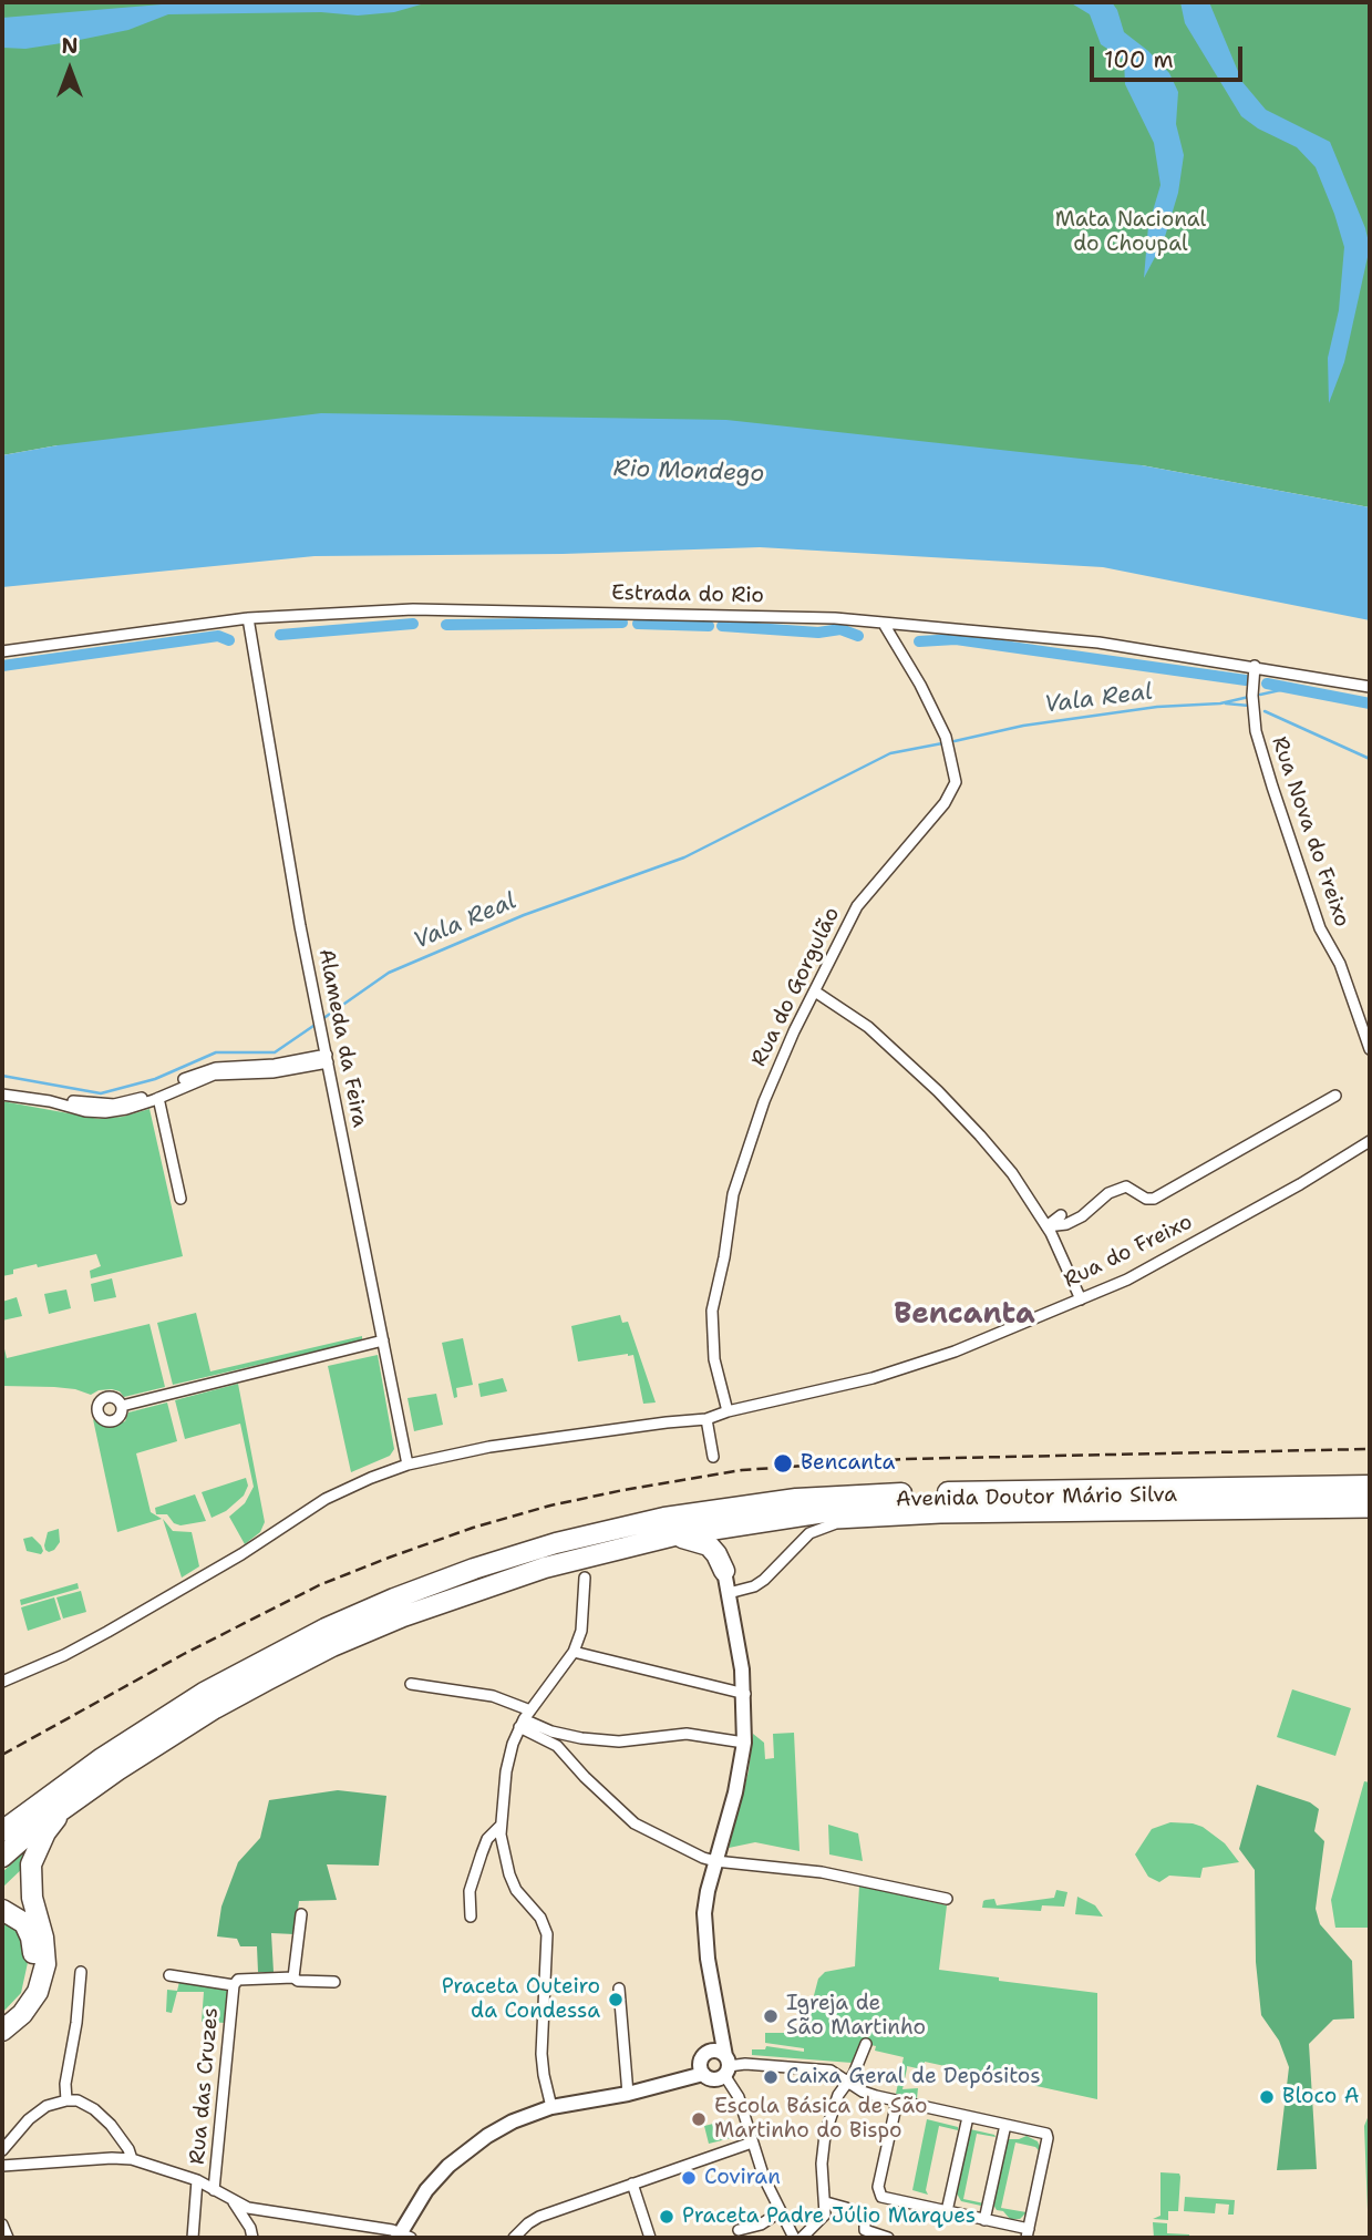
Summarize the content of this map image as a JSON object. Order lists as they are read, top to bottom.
{
  "streets": {
    "street": [
      "Estrada do Rio",
      "Rua Nova do Freixo",
      "Rua do Gorgulão",
      "Alameda da Feira",
      "Rua do Freixo",
      "Avenida Doutor Mário Silva",
      "Rua das Cruzes"
    ]
  },
  "crossings": [
    ["Estrada do Rio", "Rua Nova do Freixo"],
    ["Estrada do Rio", "Rua do Gorgulão"],
    ["Estrada do Rio", "Alameda da Feira"],
    ["Rua do Gorgulão", "Rua do Freixo"],
    ["Alameda da Feira", "Rua do Freixo"]
  ],
  "districts": ["Bencanta"],
  "water": ["Rio Mondego", "Vala Real"],
  "parks": ["Mata Nacional do Choupal"],
  "places": [
    "Bencanta",
    "Praceta Outeiro da Condessa",
    "Igreja de São Martinho",
    "Caixa Geral de Depósitos",
    "Bloco A",
    "Escola Básica de São Martinho do Bispo",
    "Coviran",
    "Praceta Padre Júlio Marques"
  ],
  "scale_bar": "100 m",
  "north": "top"
}
